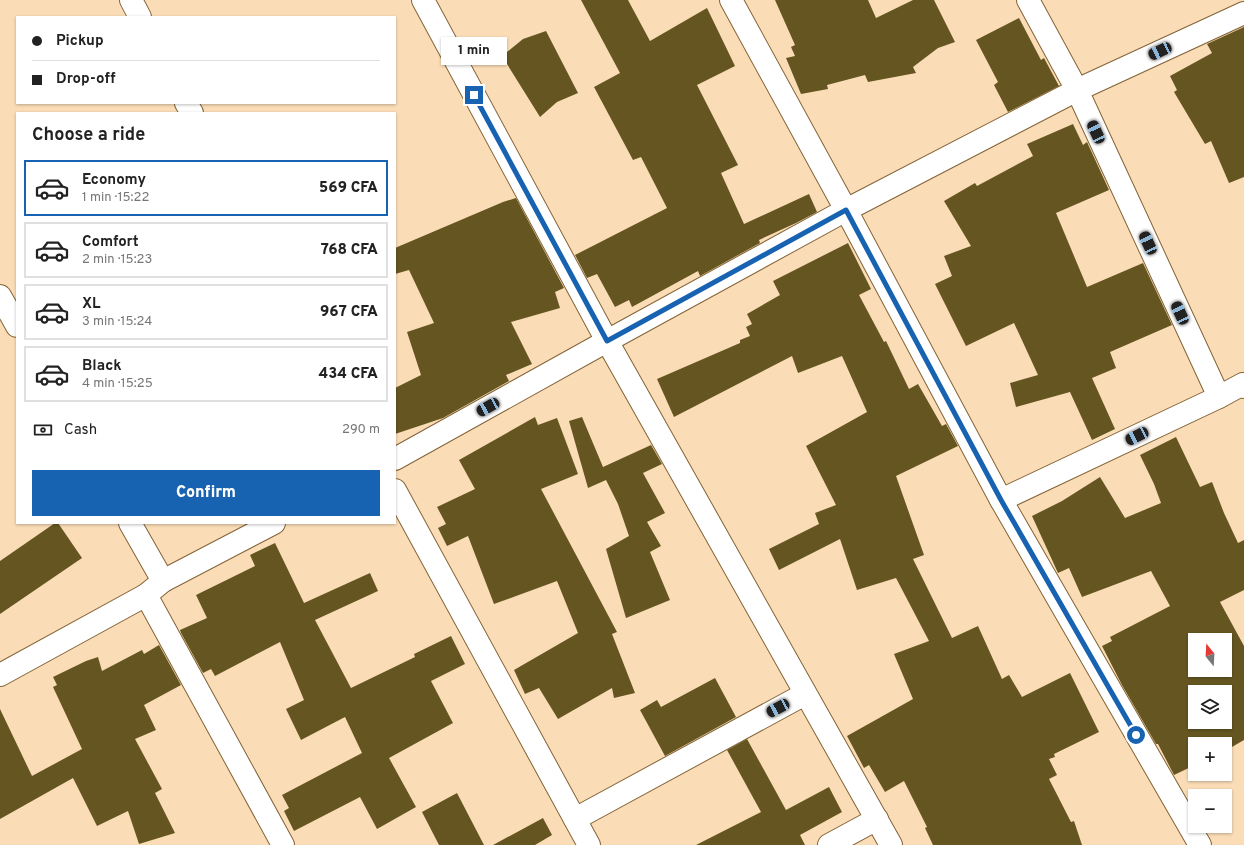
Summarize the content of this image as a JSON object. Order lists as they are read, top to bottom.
{
  "north": "top",
  "page": {
    "banner": ["Pickup", "Drop-off"],
    "bubble": "1 min",
    "heading": "Choose a ride",
    "list": [
      {
        "name": "Economy",
        "note": "1 min · 15:22",
        "value": "569 CFA"
      },
      {
        "name": "Comfort",
        "note": "2 min · 15:23",
        "value": "768 CFA"
      },
      {
        "name": "XL",
        "note": "3 min · 15:24",
        "value": "967 CFA"
      },
      {
        "name": "Black",
        "note": "4 min · 15:25",
        "value": "434 CFA"
      }
    ],
    "pay": ["Cash", "290 m"],
    "buttons": "Confirm",
    "map_buttons": ["+", "−"]
  }
}
